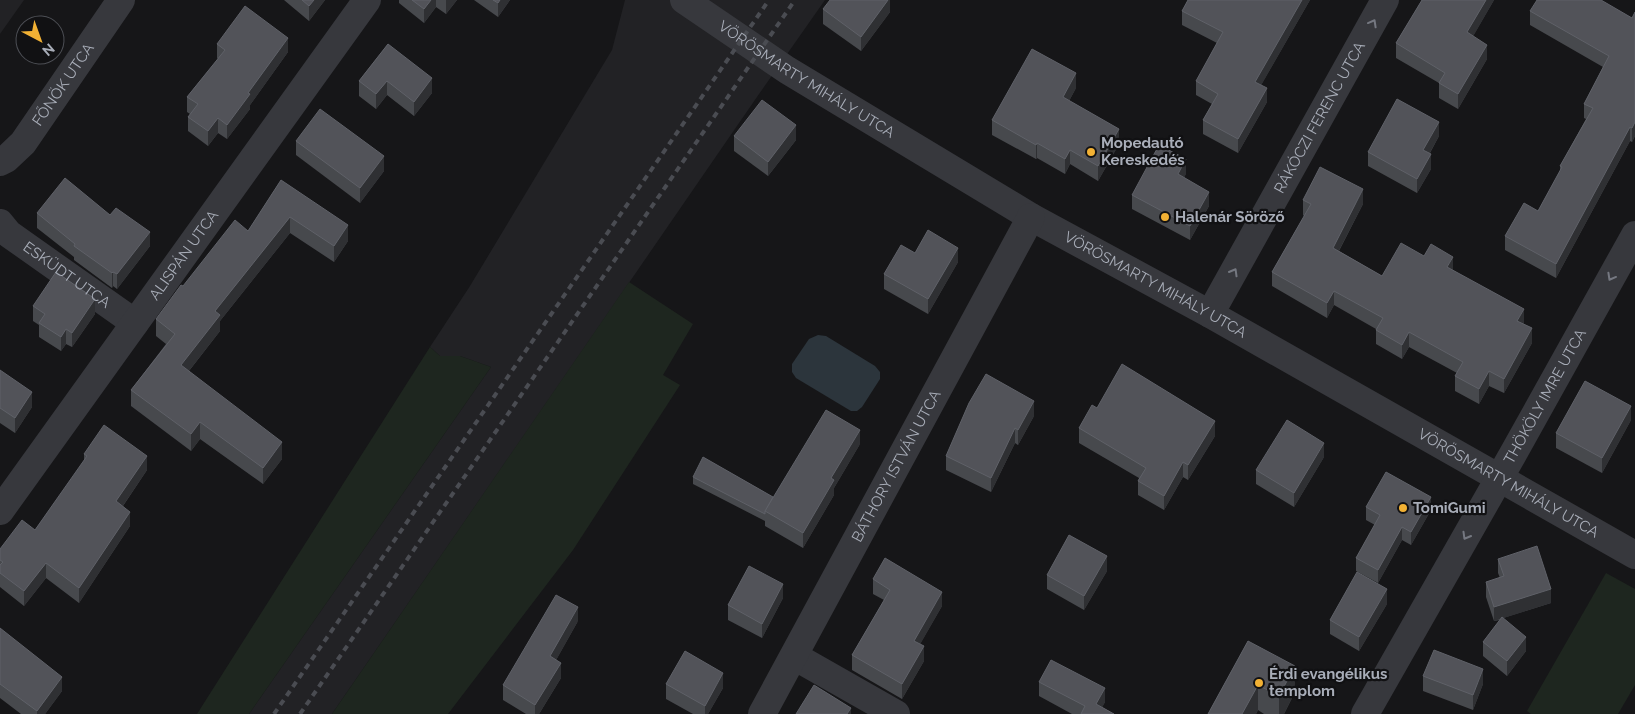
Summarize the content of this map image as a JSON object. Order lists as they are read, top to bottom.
{
  "streets": {
    "street": [
      "VÖRÖSMARTY MIHÁLY UTCA",
      "FŐNÖK UTCA",
      "RÁKÓCZI FERENC UTCA",
      "ALISPÁN UTCA",
      "ESKÜDT UTCA",
      "THÖKÖLY IMRE UTCA",
      "BÁTHORY ISTVÁN UTCA"
    ]
  },
  "crossings": [
    ["VÖRÖSMARTY MIHÁLY UTCA", "RÁKÓCZI FERENC UTCA"],
    ["VÖRÖSMARTY MIHÁLY UTCA", "THÖKÖLY IMRE UTCA"],
    ["VÖRÖSMARTY MIHÁLY UTCA", "BÁTHORY ISTVÁN UTCA"],
    ["ALISPÁN UTCA", "ESKÜDT UTCA"]
  ],
  "one_way": ["RÁKÓCZI FERENC UTCA", "THÖKÖLY IMRE UTCA"],
  "places": [
    "Mopedautó Kereskedés",
    "Halenár Söröző",
    "TomiGumi",
    "Érdi evangélikus templom"
  ],
  "north": "bottom right"
}
